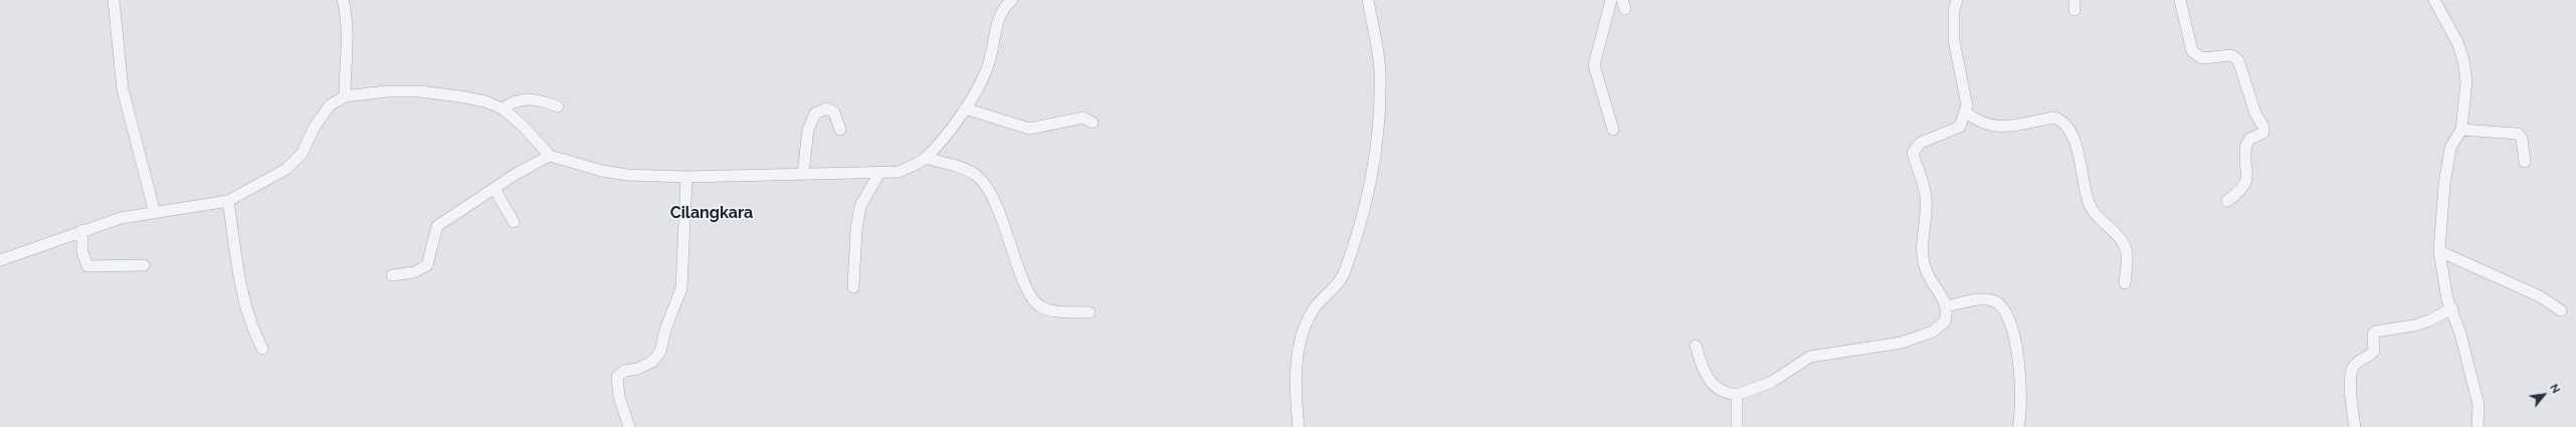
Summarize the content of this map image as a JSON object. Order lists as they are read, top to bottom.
{
  "districts": ["Cilangkara"],
  "north": "top right"
}
